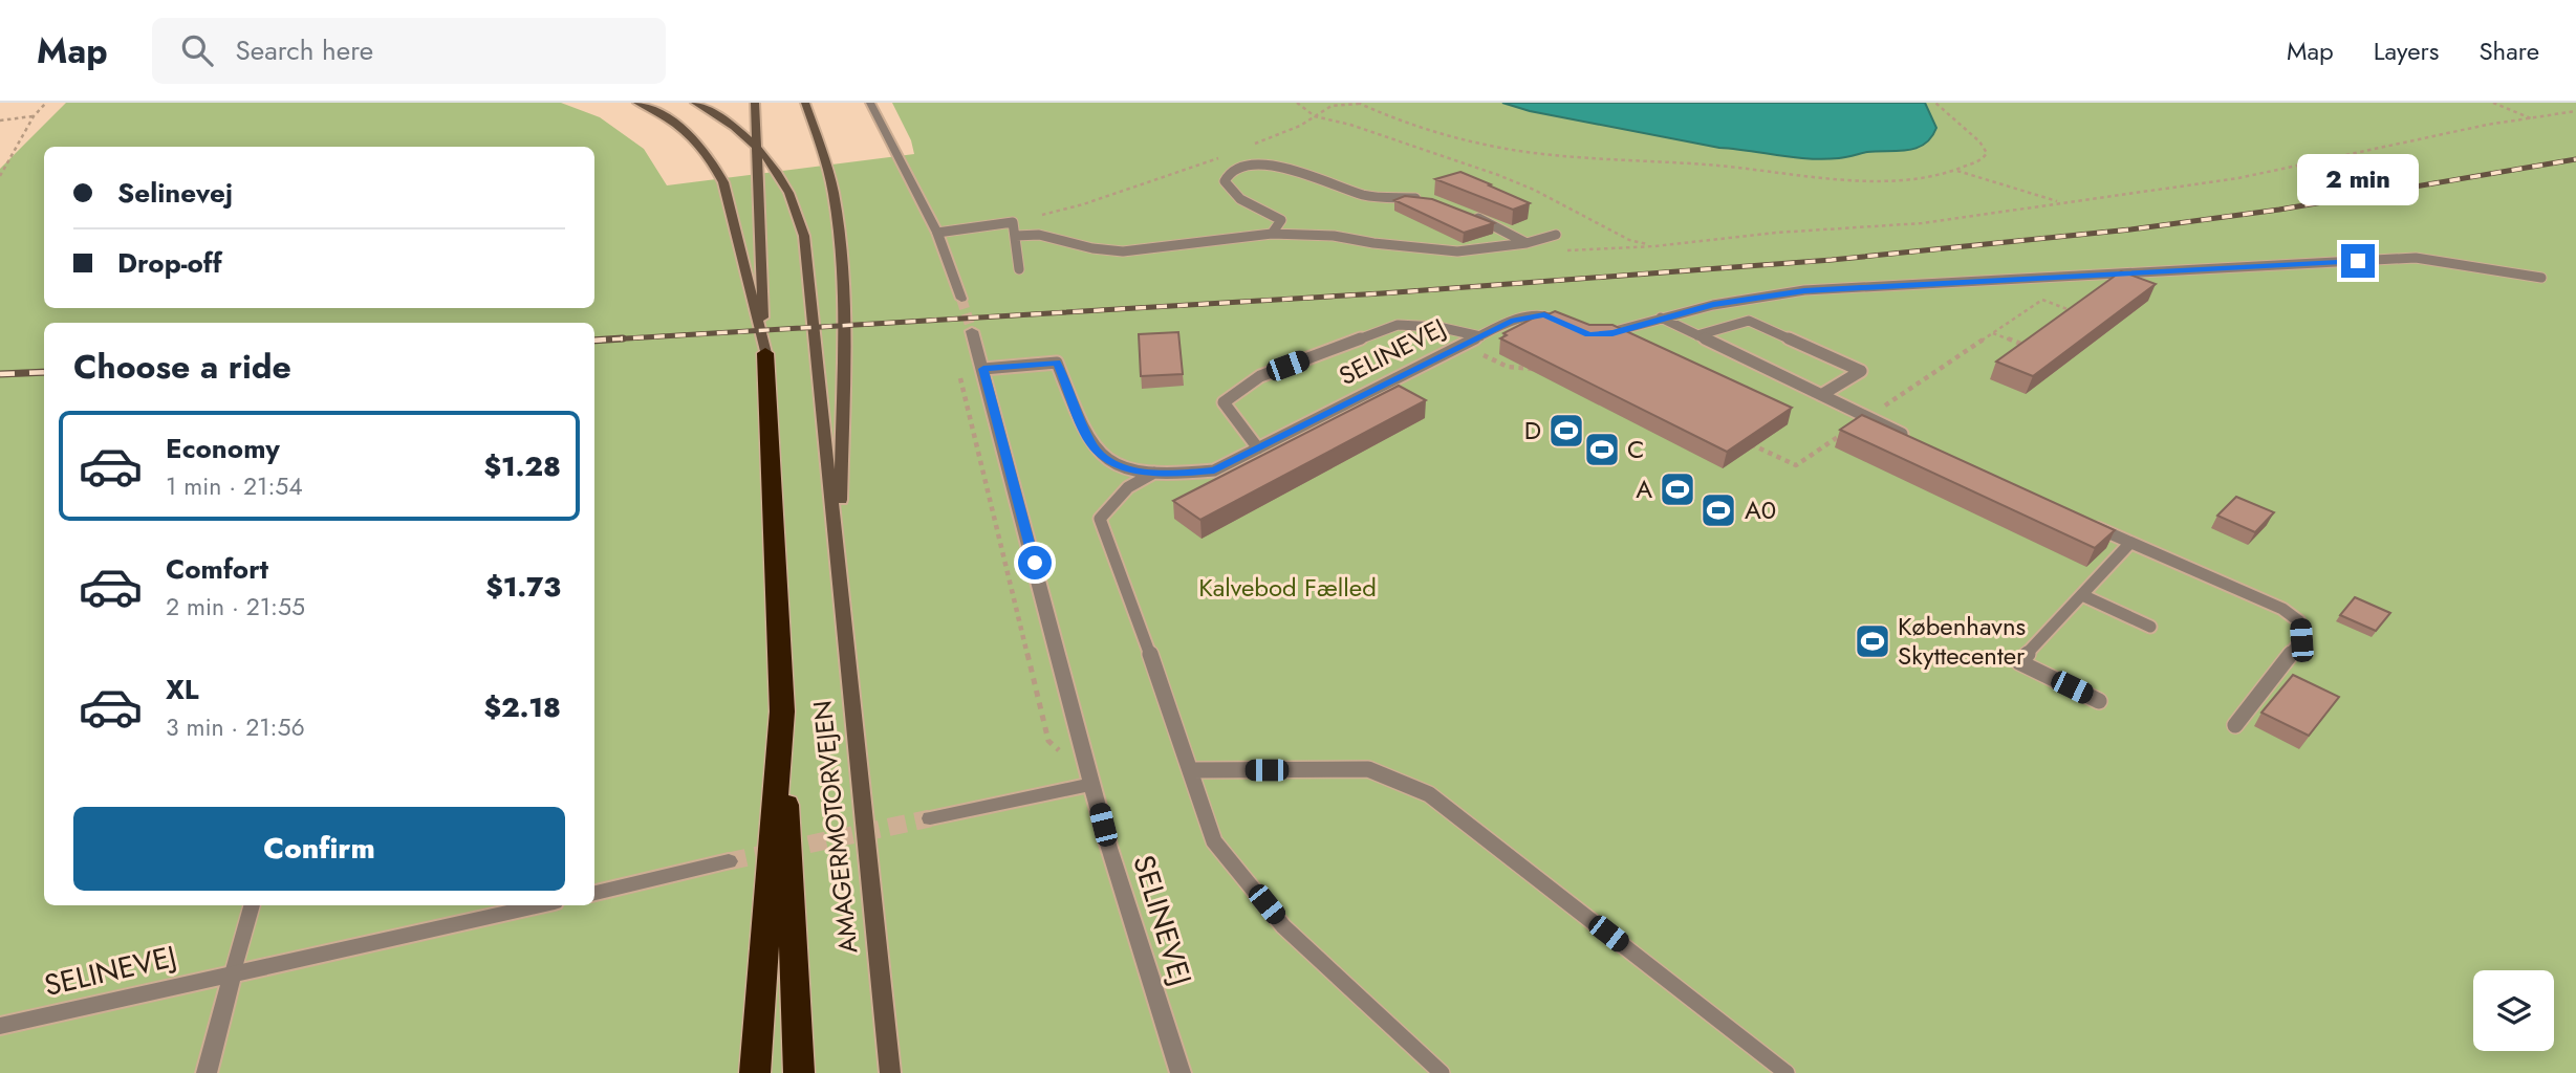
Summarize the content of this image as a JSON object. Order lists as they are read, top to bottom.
{
  "streets": {
    "highway": ["AMAGERMOTORVEJEN"],
    "street": ["SELINEVEJ"]
  },
  "parks": ["Kalvebod Fælled"],
  "places": {
    "sports": [
      "D",
      "C",
      "A",
      "A0",
      "Københavns Skyttecenter"
    ]
  },
  "page": {
    "header": "Map",
    "search": "Search here",
    "nav": ["Map", "Layers", "Share"],
    "banner": ["Selinevej", "Drop-off"],
    "bubble": "2 min",
    "heading": "Choose a ride",
    "list": [
      {
        "name": "Economy",
        "note": "1 min · 21:54",
        "value": "$1.28"
      },
      {
        "name": "Comfort",
        "note": "2 min · 21:55",
        "value": "$1.73"
      },
      {
        "name": "XL",
        "note": "3 min · 21:56",
        "value": "$2.18"
      }
    ],
    "buttons": "Confirm"
  }
}
